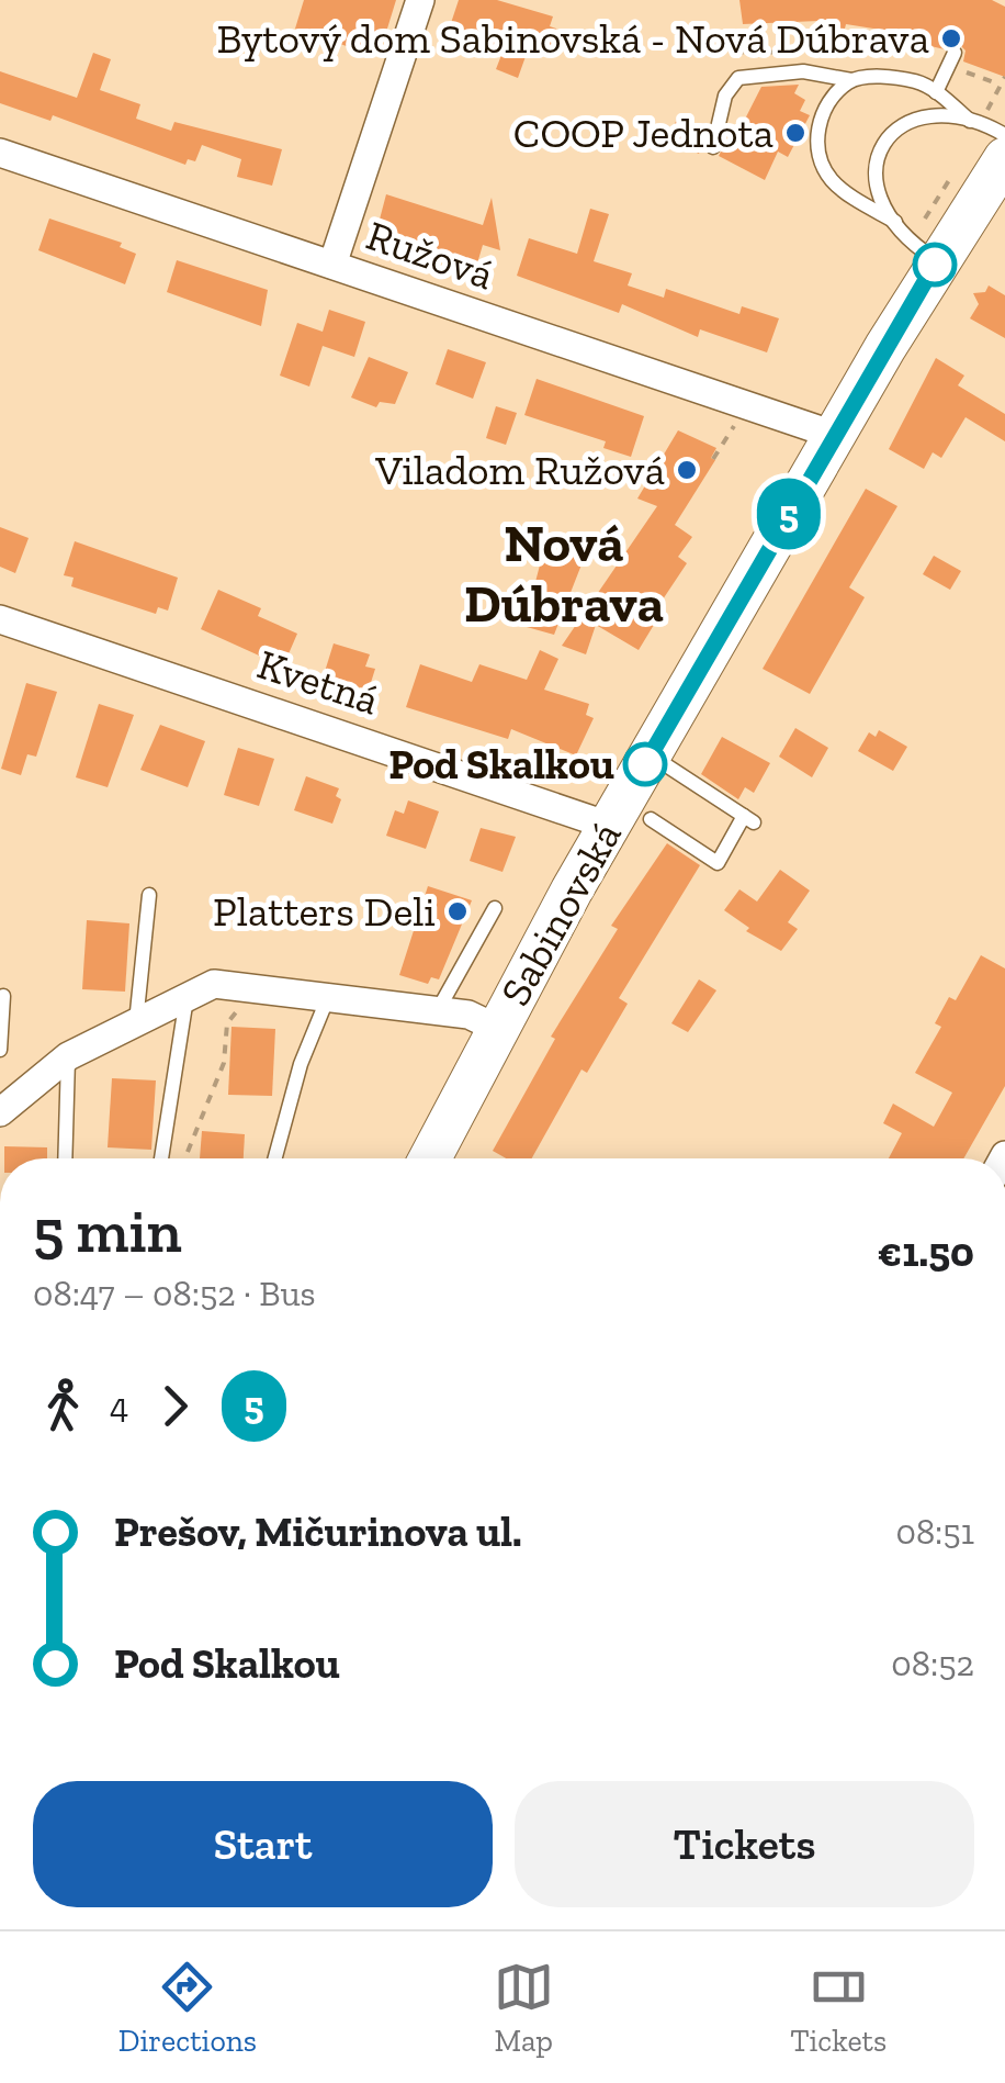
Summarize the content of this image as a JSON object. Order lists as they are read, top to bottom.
{
  "streets": {
    "main road": ["Sabinovská"],
    "street": ["Ružová", "Kvetná"]
  },
  "crossings": [
    ["Ružová", "Sabinovská"],
    ["Kvetná", "Sabinovská"]
  ],
  "districts": ["Nová Dúbrava"],
  "places": [
    "Bytový dom Sabinovská - Nová Dúbrava",
    "COOP Jednota",
    "Viladom Ružová",
    "Pod Skalkou",
    "Platters Deli"
  ],
  "lines": ["bus line 5"],
  "page": {
    "on_map": "5",
    "heading": ["5 min", "08:47 – 08:52 · Bus", "€1.50"],
    "legs": ["4", "5"],
    "list": [
      {
        "name": "Prešov, Mičurinova ul.",
        "value": "08:51"
      },
      {
        "name": "Pod Skalkou",
        "value": "08:52"
      }
    ],
    "buttons": ["Start", "Tickets"],
    "tabs": ["Directions", "Map", "Tickets"]
  }
}
